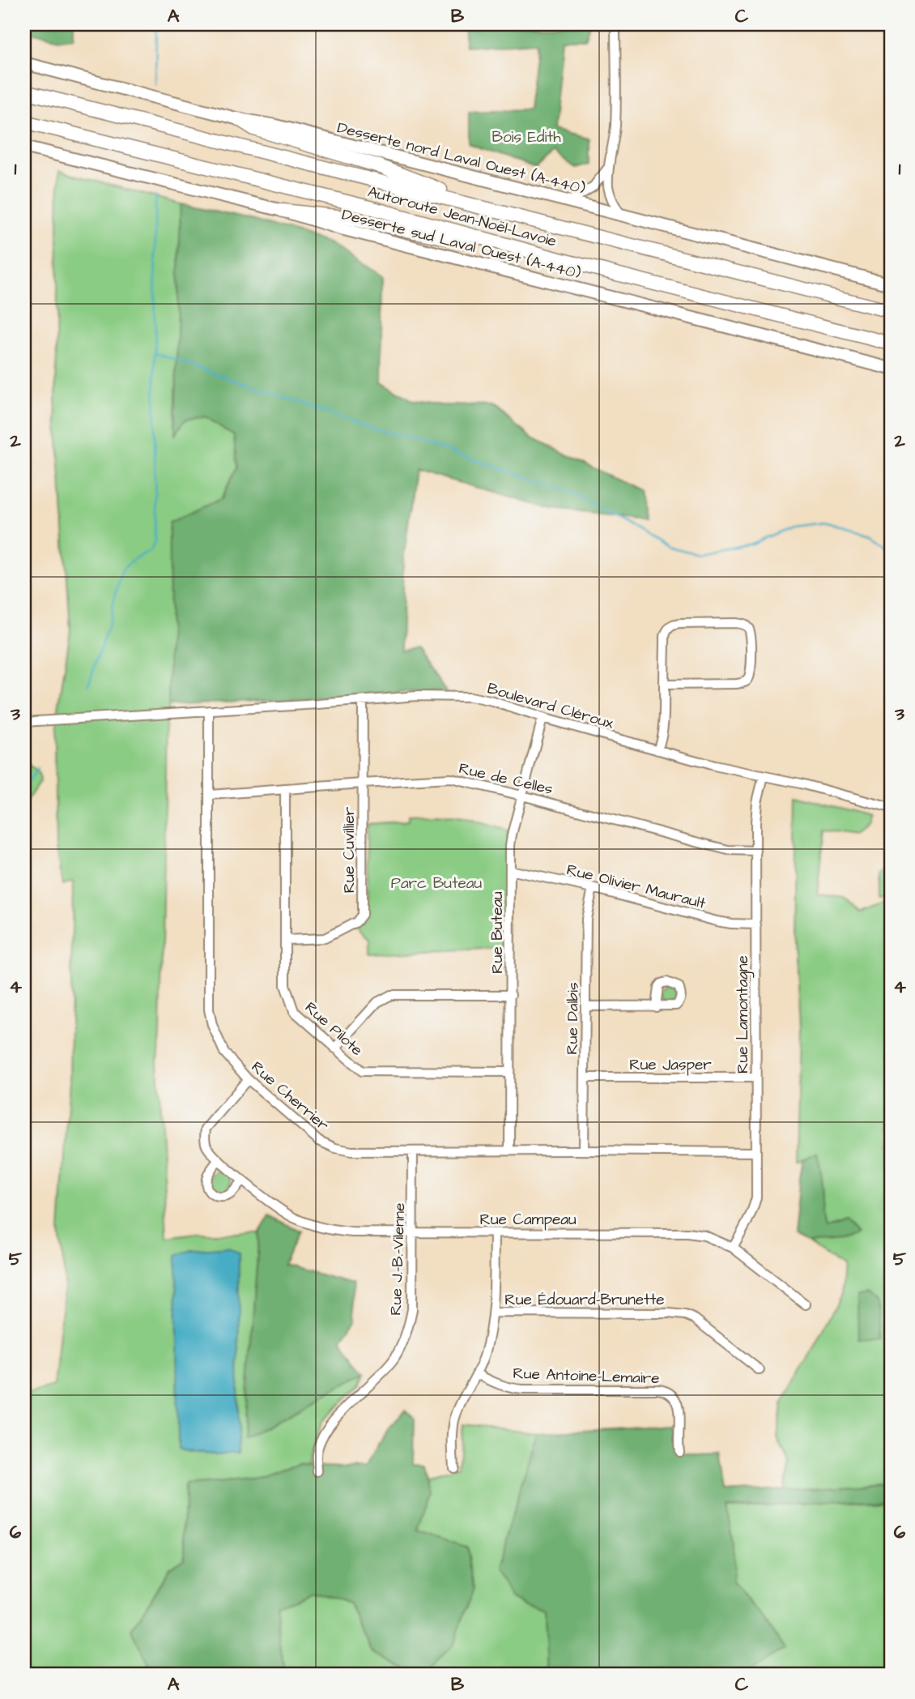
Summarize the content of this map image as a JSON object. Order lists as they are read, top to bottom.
{
  "streets": {
    "highway": ["Autoroute Jean-Noël-Lavoie"],
    "main road": ["Desserte nord Laval Ouest (A-440)", "Desserte sud Laval Ouest (A-440)"],
    "street": [
      "Boulevard Cléroux",
      "Rue de Celles",
      "Rue Cuvillier",
      "Rue Olivier Maurault",
      "Rue Buteau",
      "Rue Lamontagne",
      "Rue Dalbis",
      "Rue Pilote",
      "Rue Jasper",
      "Rue Cherrier",
      "Rue Campeau",
      "Rue J.-B.-Vilenne",
      "Rue Édouard-Brunette",
      "Rue Antoine-Lemaire"
    ]
  },
  "crossings": [
    ["Boulevard Cléroux", "Rue Cuvillier"],
    ["Boulevard Cléroux", "Rue Buteau"],
    ["Boulevard Cléroux", "Rue Lamontagne"],
    ["Boulevard Cléroux", "Rue Cherrier"],
    ["Rue de Celles", "Rue Cuvillier"],
    ["Rue de Celles", "Rue Buteau"],
    ["Rue de Celles", "Rue Lamontagne"],
    ["Rue de Celles", "Rue Pilote"],
    ["Rue de Celles", "Rue Cherrier"],
    ["Rue Cuvillier", "Rue Pilote"],
    ["Rue Olivier Maurault", "Rue Buteau"],
    ["Rue Olivier Maurault", "Rue Lamontagne"],
    ["Rue Olivier Maurault", "Rue Dalbis"],
    ["Rue Buteau", "Rue Pilote"],
    ["Rue Buteau", "Rue Cherrier"],
    ["Rue Lamontagne", "Rue Jasper"],
    ["Rue Lamontagne", "Rue Cherrier"],
    ["Rue Lamontagne", "Rue Campeau"],
    ["Rue Dalbis", "Rue Jasper"],
    ["Rue Dalbis", "Rue Cherrier"],
    ["Rue Cherrier", "Rue Campeau"],
    ["Rue Cherrier", "Rue J.-B.-Vilenne"],
    ["Rue Campeau", "Rue J.-B.-Vilenne"]
  ],
  "parks": ["Bois Edith", "Parc Buteau"],
  "grid": {
    "columns": ["A", "B", "C"],
    "rows": [
      "1",
      "2",
      "3",
      "4",
      "5",
      "6"
    ]
  }
}
